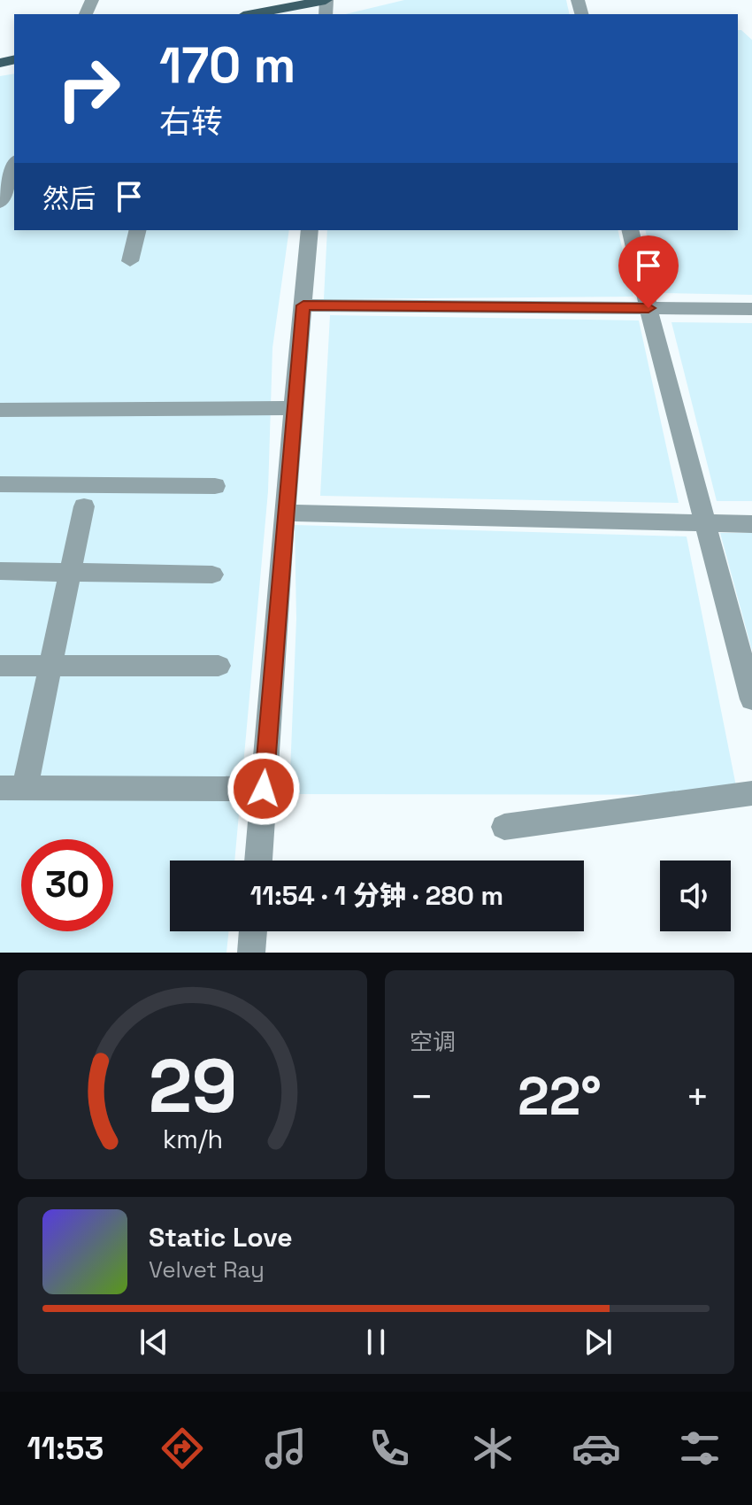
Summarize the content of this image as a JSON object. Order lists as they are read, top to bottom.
{
  "page": {
    "turn": ["170 m", "右转"],
    "then": "然后",
    "limit": "30",
    "trip": "11:54 · 1 分钟 · 280 m",
    "tile": "空调",
    "heat": ["−", "22°", "+"],
    "song": ["Static Love", "Velvet Ray"],
    "tabs": "11:53",
    "gauge": ["29", "km/h"]
  }
}
